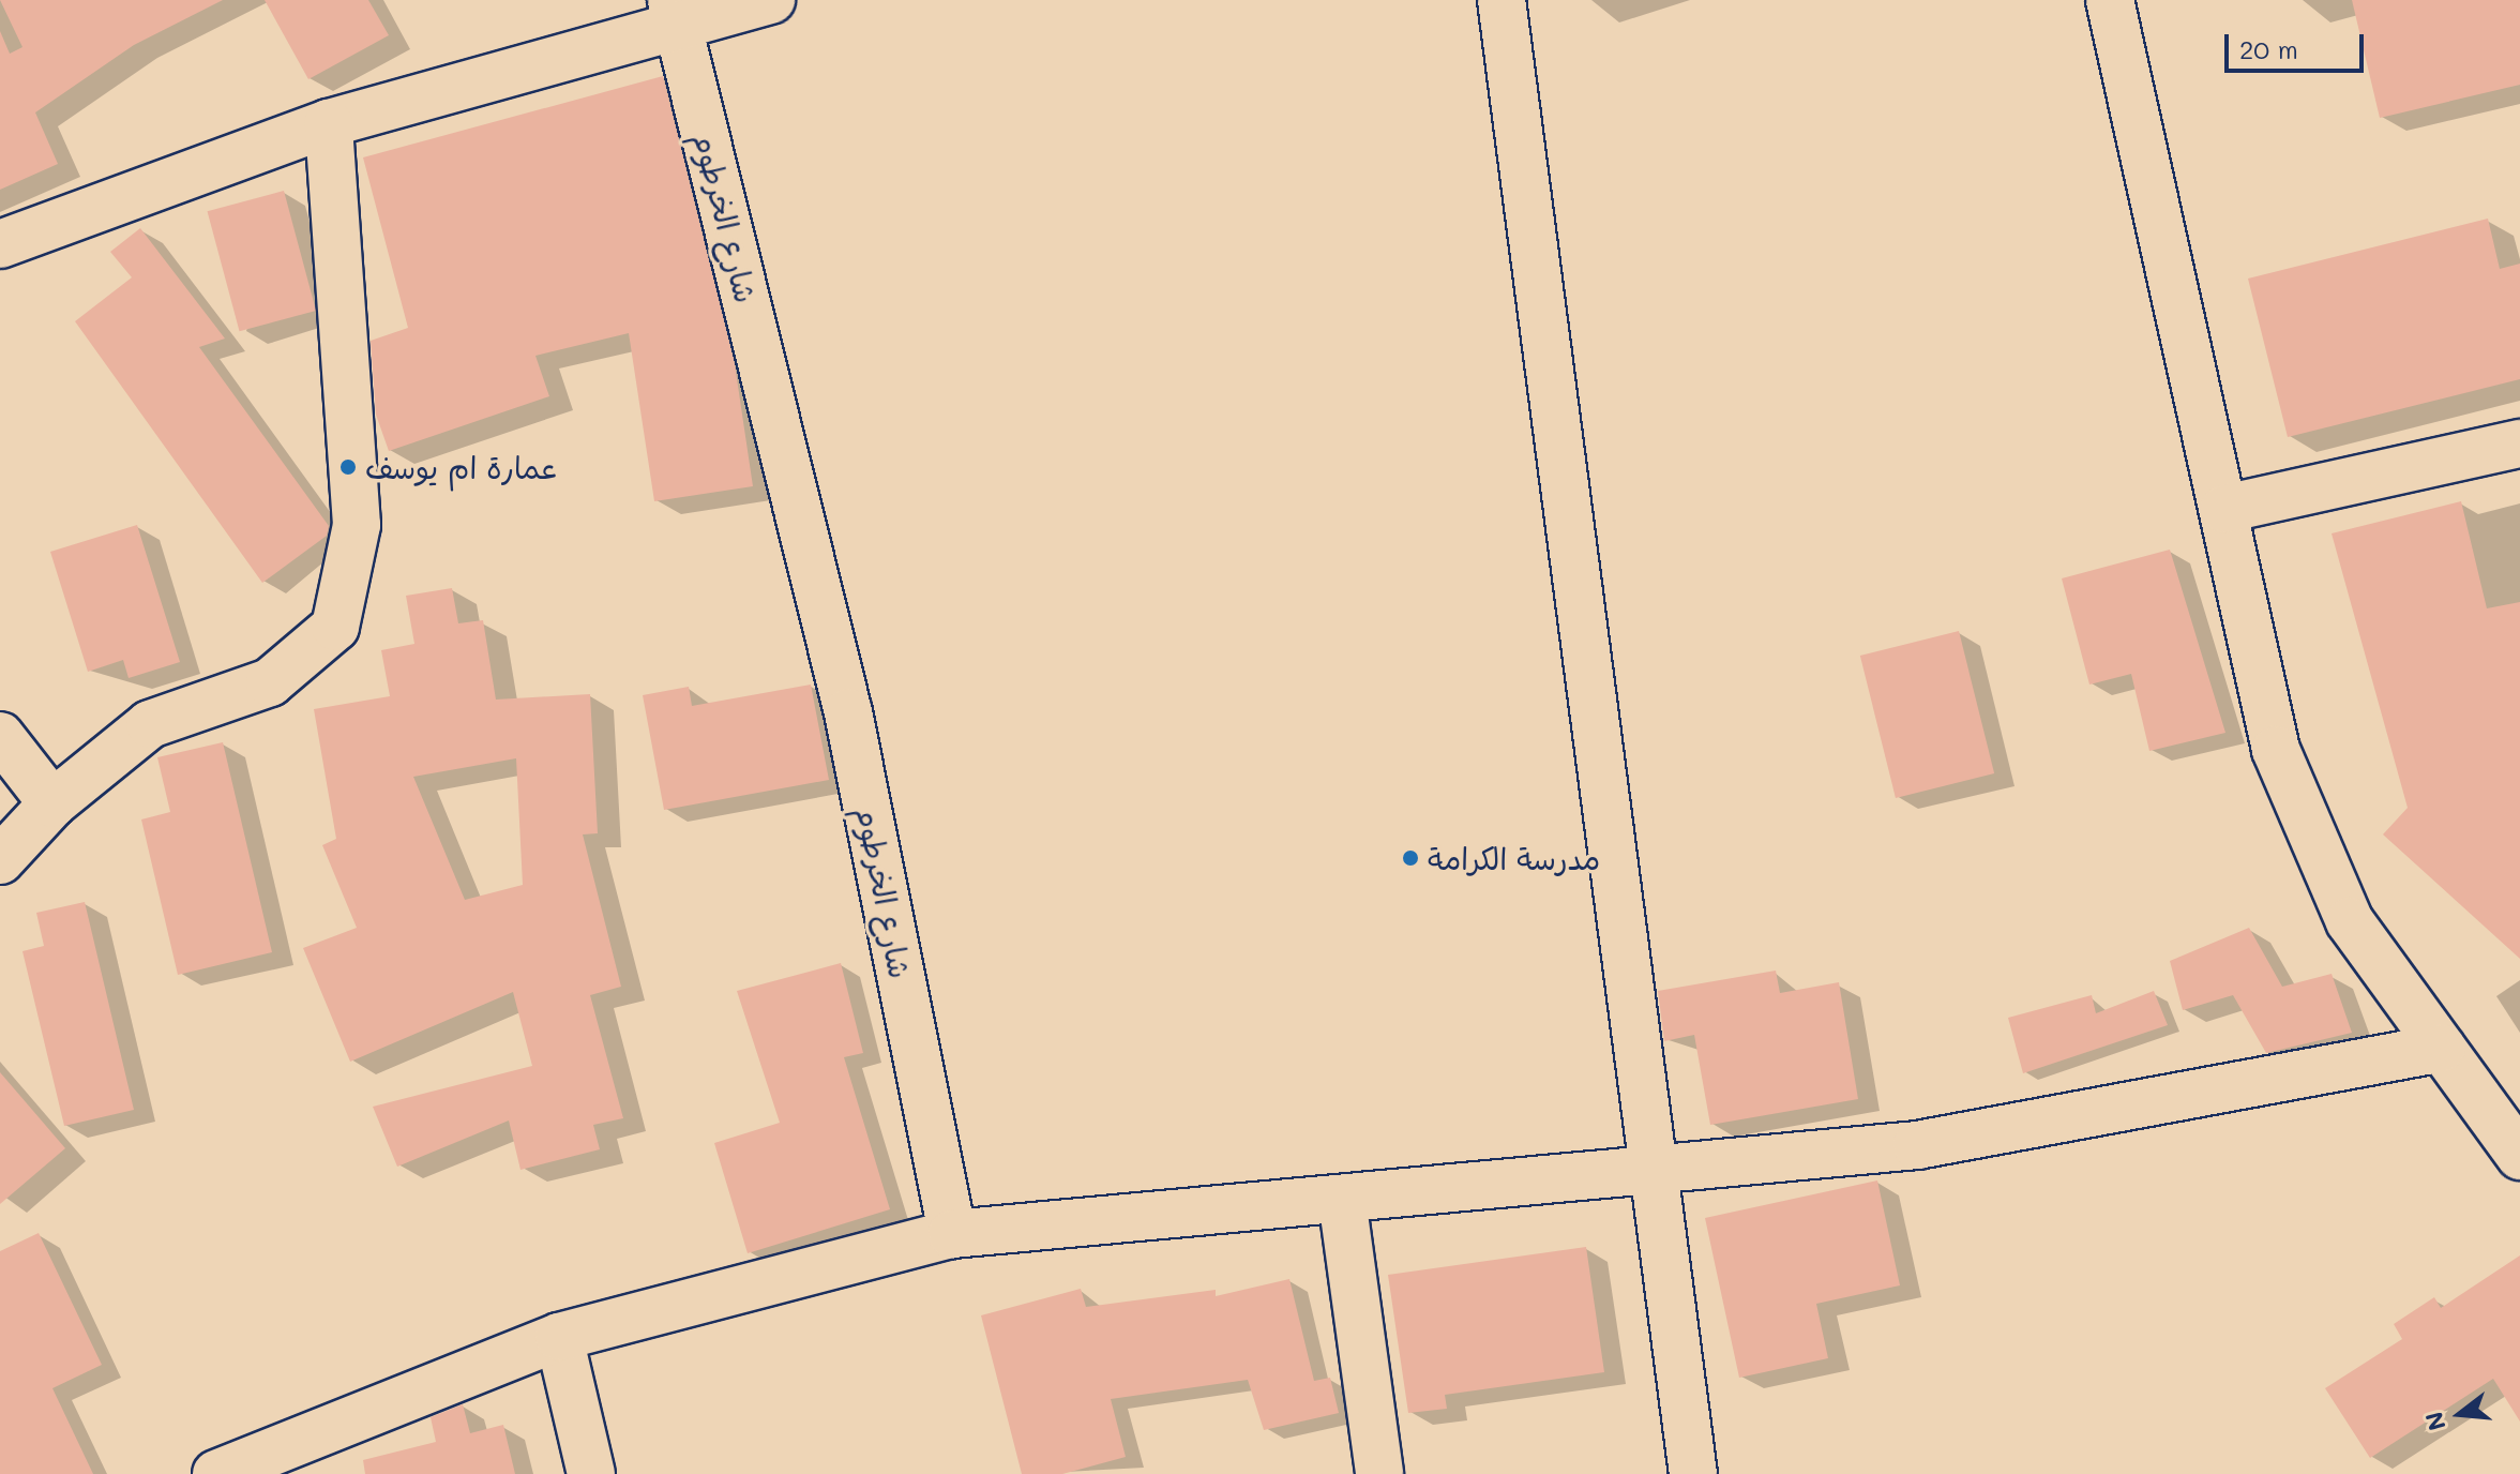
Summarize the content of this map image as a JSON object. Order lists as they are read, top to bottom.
{
  "streets": {
    "street": ["شارع الخرطوم"]
  },
  "places": ["عمارة ام يوسف", "مدرسة الكرامة"],
  "scale_bar": "20 m",
  "north": "left"
}
